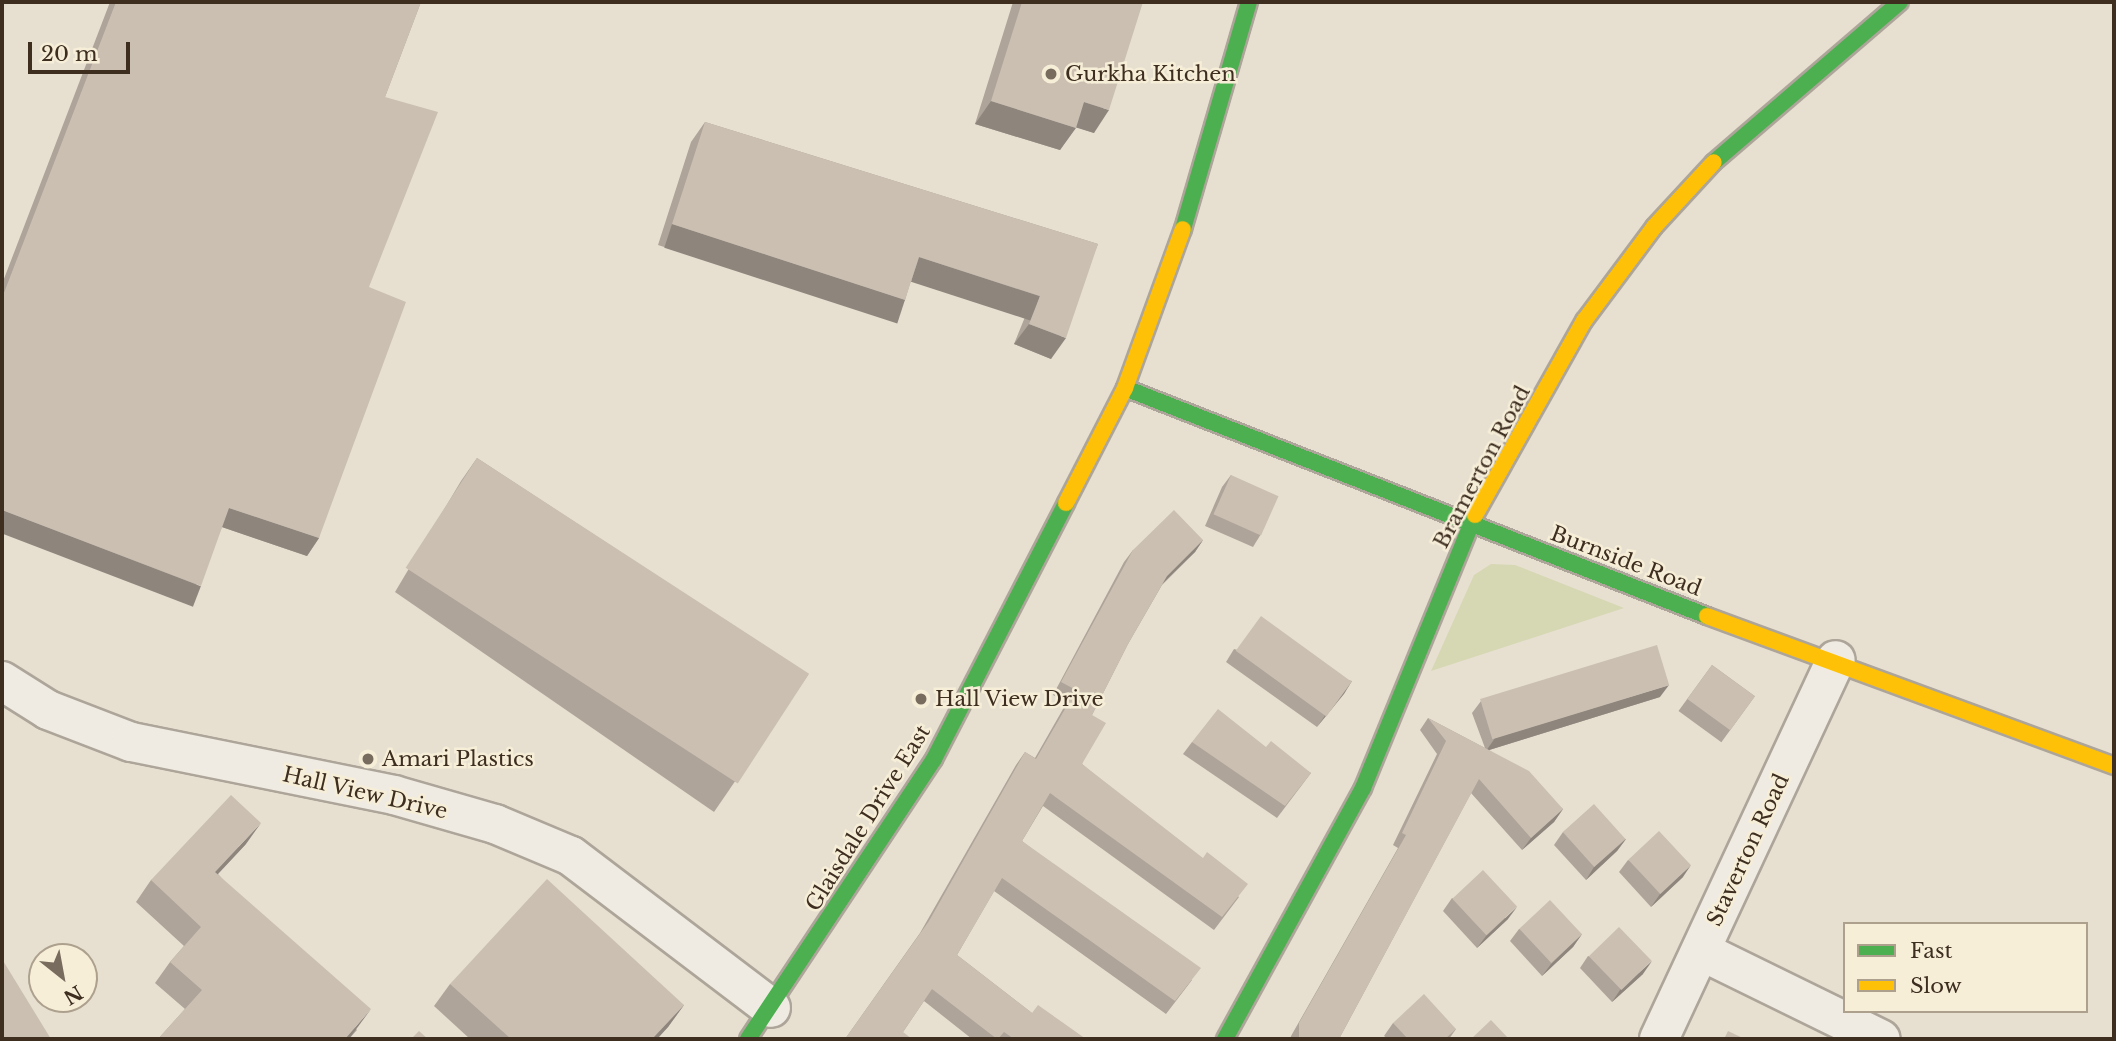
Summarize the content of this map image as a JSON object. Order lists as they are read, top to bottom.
{
  "streets": {
    "street": [
      "Bramerton Road",
      "Burnside Road",
      "Hall View Drive",
      "Glaisdale Drive East",
      "Staverton Road"
    ]
  },
  "crossings": [
    ["Bramerton Road", "Burnside Road"],
    ["Burnside Road", "Glaisdale Drive East"],
    ["Burnside Road", "Staverton Road"],
    ["Hall View Drive", "Glaisdale Drive East"]
  ],
  "places": ["Gurkha Kitchen", "Hall View Drive", "Amari Plastics"],
  "legend": ["Fast", "Slow"],
  "scale_bar": "20 m",
  "north": "bottom right"
}
